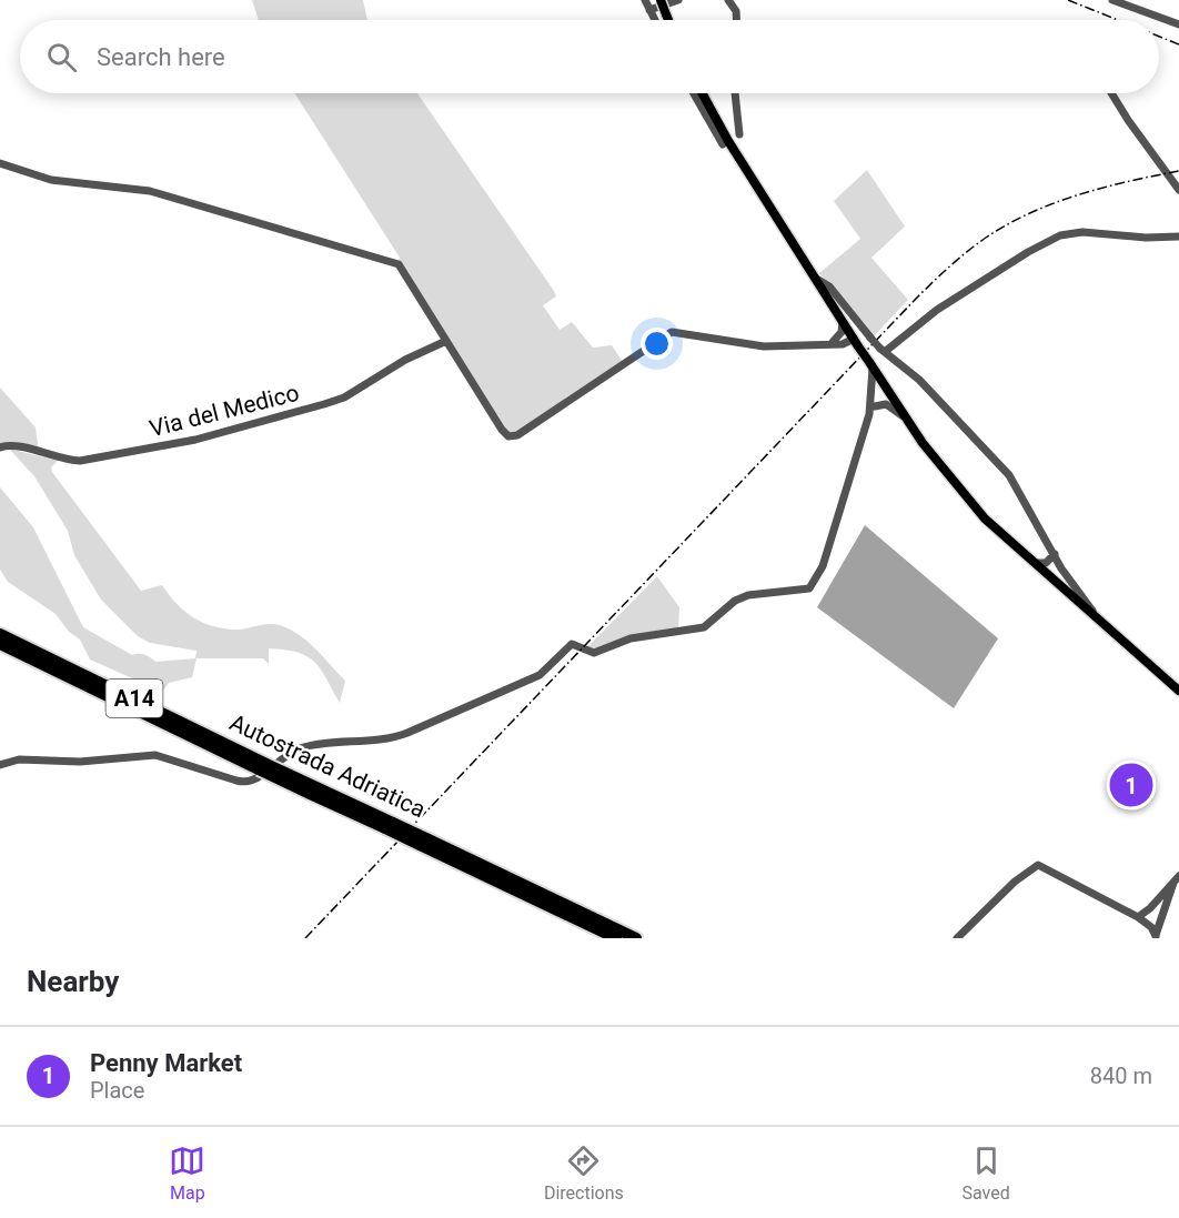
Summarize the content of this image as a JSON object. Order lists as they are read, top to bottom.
{
  "streets": {
    "highway": ["A14", "Autostrada Adriatica"],
    "street": ["Via del Medico"]
  },
  "page": {
    "search": "Search here",
    "pins": "1",
    "heading": "Nearby",
    "list": [
      {
        "mark": "1",
        "name": "Penny Market",
        "note": "Place",
        "value": "840 m"
      }
    ],
    "nav": ["Map", "Directions", "Saved"]
  }
}
